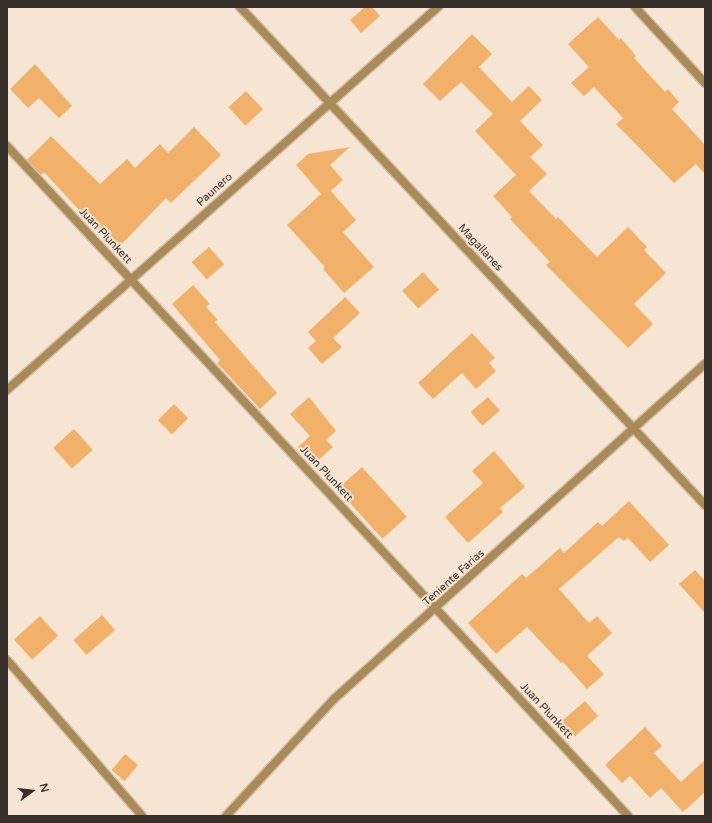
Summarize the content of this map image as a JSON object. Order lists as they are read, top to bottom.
{
  "streets": {
    "street": [
      "Paunero",
      "Juan Plunkett",
      "Magallanes",
      "Teniente Farías"
    ]
  },
  "crossings": [
    ["Paunero", "Juan Plunkett"],
    ["Paunero", "Magallanes"],
    ["Juan Plunkett", "Teniente Farías"],
    ["Magallanes", "Teniente Farías"]
  ],
  "north": "right"
}
